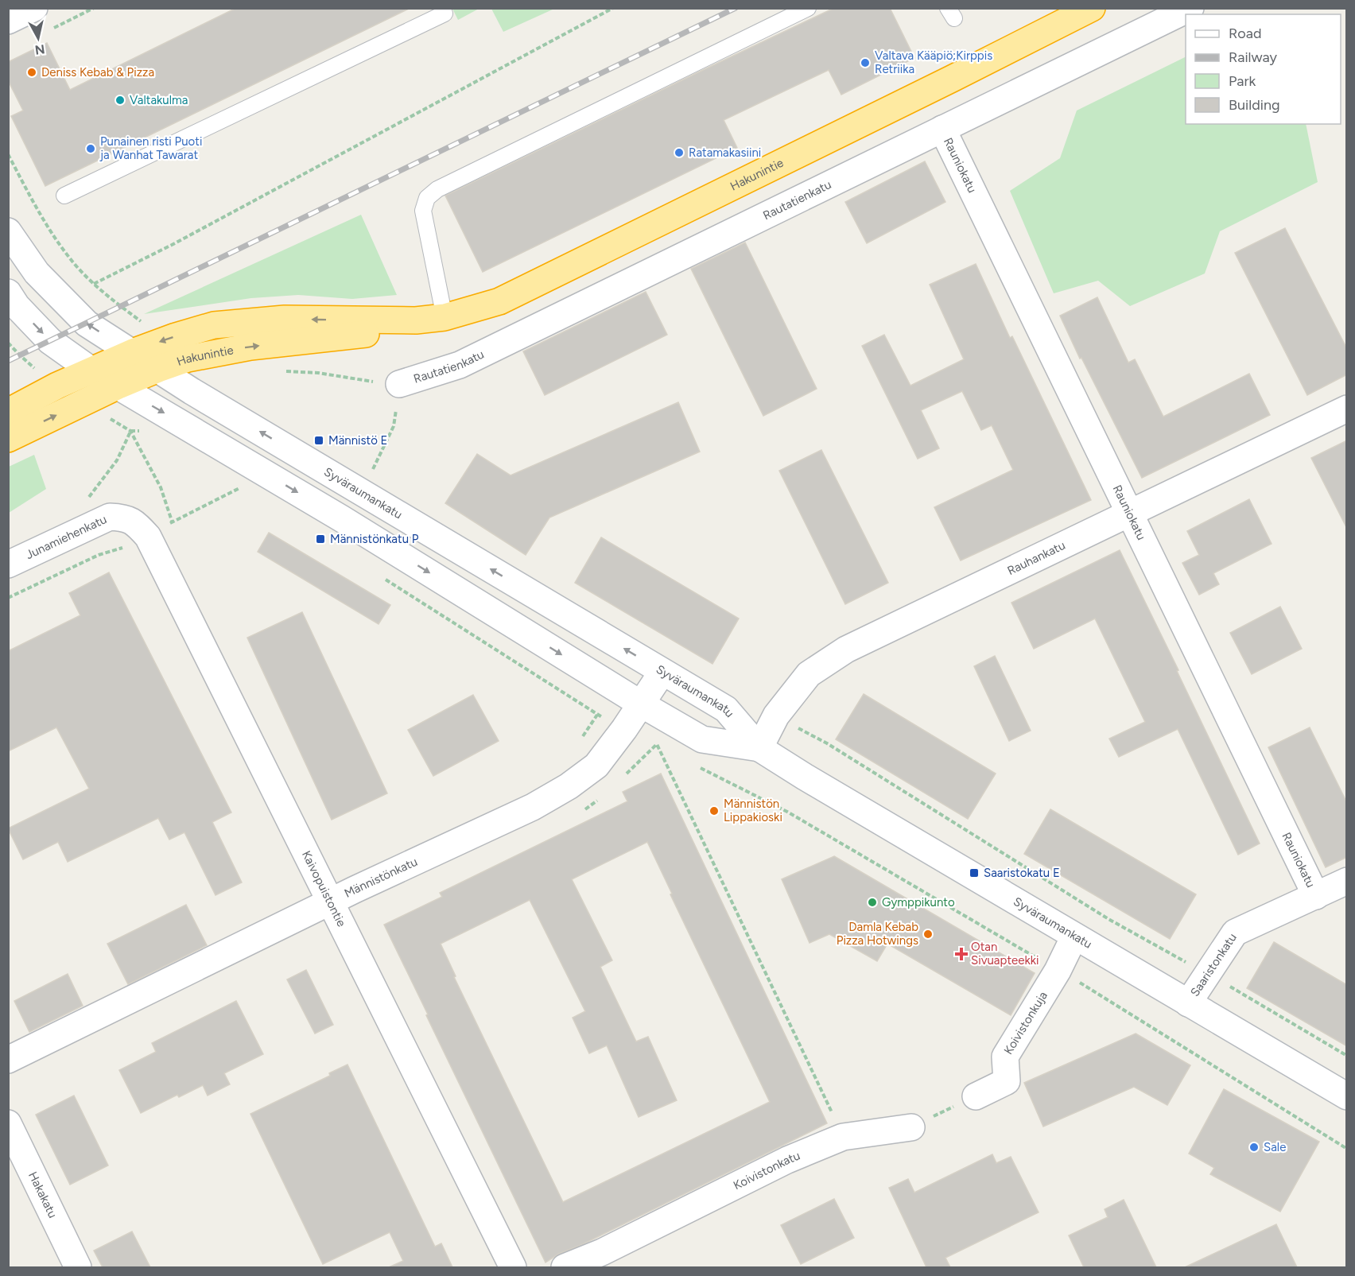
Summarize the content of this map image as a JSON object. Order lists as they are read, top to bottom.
{
  "streets": {
    "highway": ["Hakunintie"],
    "street": [
      "Rauniokatu",
      "Rautatienkatu",
      "Syväraumankatu",
      "Junamiehenkatu",
      "Rauhankatu",
      "Männistönkatu",
      "Kaivopuistontie",
      "Saaristonkatu",
      "Koivistonkuja",
      "Koivistonkatu",
      "Hakakatu"
    ]
  },
  "crossings": [
    ["Rauniokatu", "Rautatienkatu"],
    ["Rauniokatu", "Rauhankatu"],
    ["Rauniokatu", "Saaristonkatu"],
    ["Hakunintie", "Syväraumankatu"],
    ["Syväraumankatu", "Rauhankatu"],
    ["Syväraumankatu", "Männistönkatu"],
    ["Syväraumankatu", "Saaristonkatu"],
    ["Syväraumankatu", "Koivistonkuja"],
    ["Junamiehenkatu", "Kaivopuistontie"],
    ["Männistönkatu", "Kaivopuistontie"]
  ],
  "places": {
    "other": [
      "Valtava Kääpiö;Kirppis Retriika",
      "Deniss Kebab & Pizza",
      "Valtakulma",
      "Punainen risti Puoti ja Wanhat Tawarat",
      "Ratamakasiini",
      "Männistön Lippakioski",
      "Gymppikunto",
      "Damla Kebab Pizza Hotwings",
      "Sale"
    ],
    "transit": ["Männistö E", "Männistönkatu P", "Saaristokatu E"],
    "health": ["Otan Sivuapteekki"]
  },
  "legend": [
    "Road",
    "Railway",
    "Park",
    "Building"
  ],
  "north": "bottom"
}
